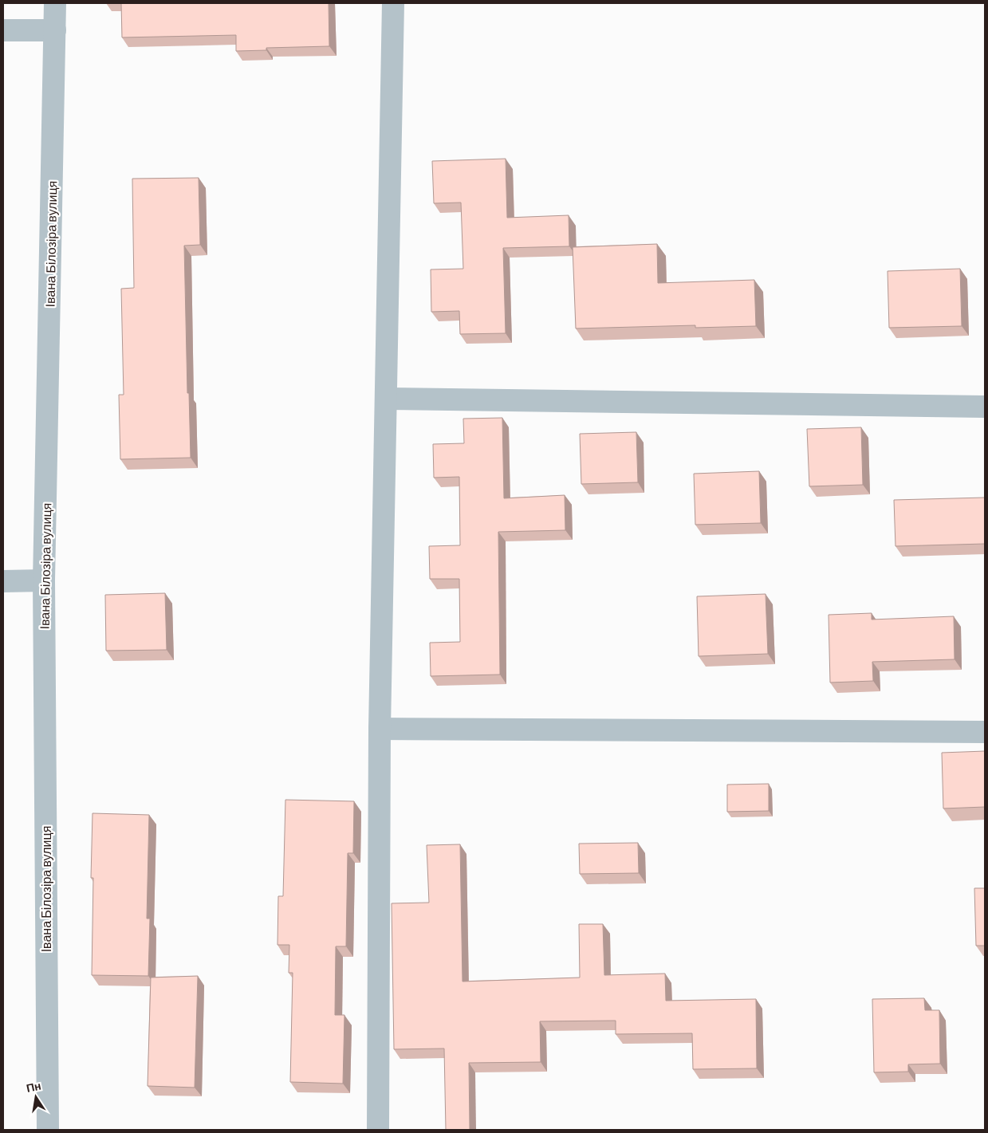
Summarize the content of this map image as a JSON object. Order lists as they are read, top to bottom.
{
  "streets": {
    "street": ["Івана Білозіра вулиця"]
  },
  "north": "top"
}
